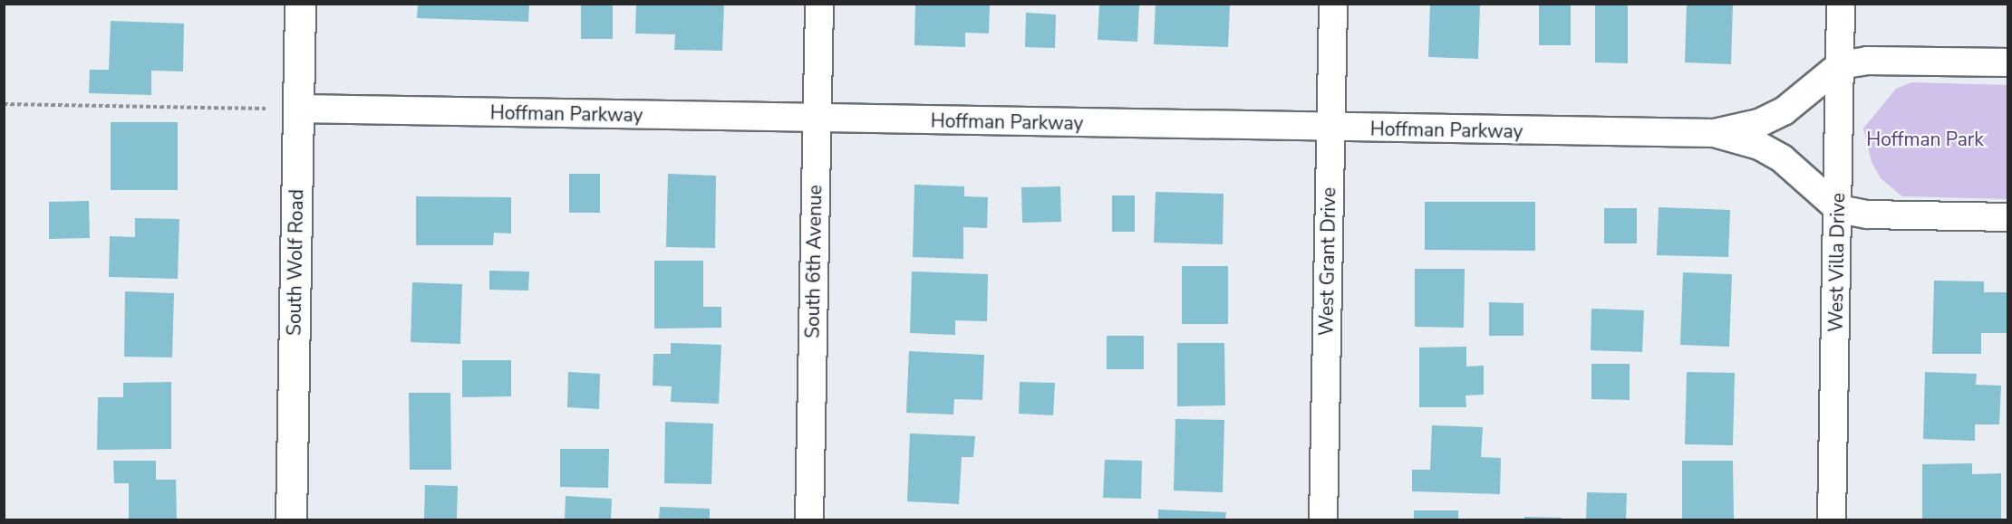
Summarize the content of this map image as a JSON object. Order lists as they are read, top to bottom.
{
  "streets": {
    "main road": ["South Wolf Road"],
    "street": [
      "Hoffman Parkway",
      "South 6th Avenue",
      "West Grant Drive",
      "West Villa Drive"
    ]
  },
  "crossings": [
    ["Hoffman Parkway", "South 6th Avenue"],
    ["Hoffman Parkway", "West Grant Drive"],
    ["Hoffman Parkway", "South Wolf Road"],
    ["Hoffman Parkway", "West Villa Drive"]
  ],
  "parks": ["Hoffman Park"]
}
